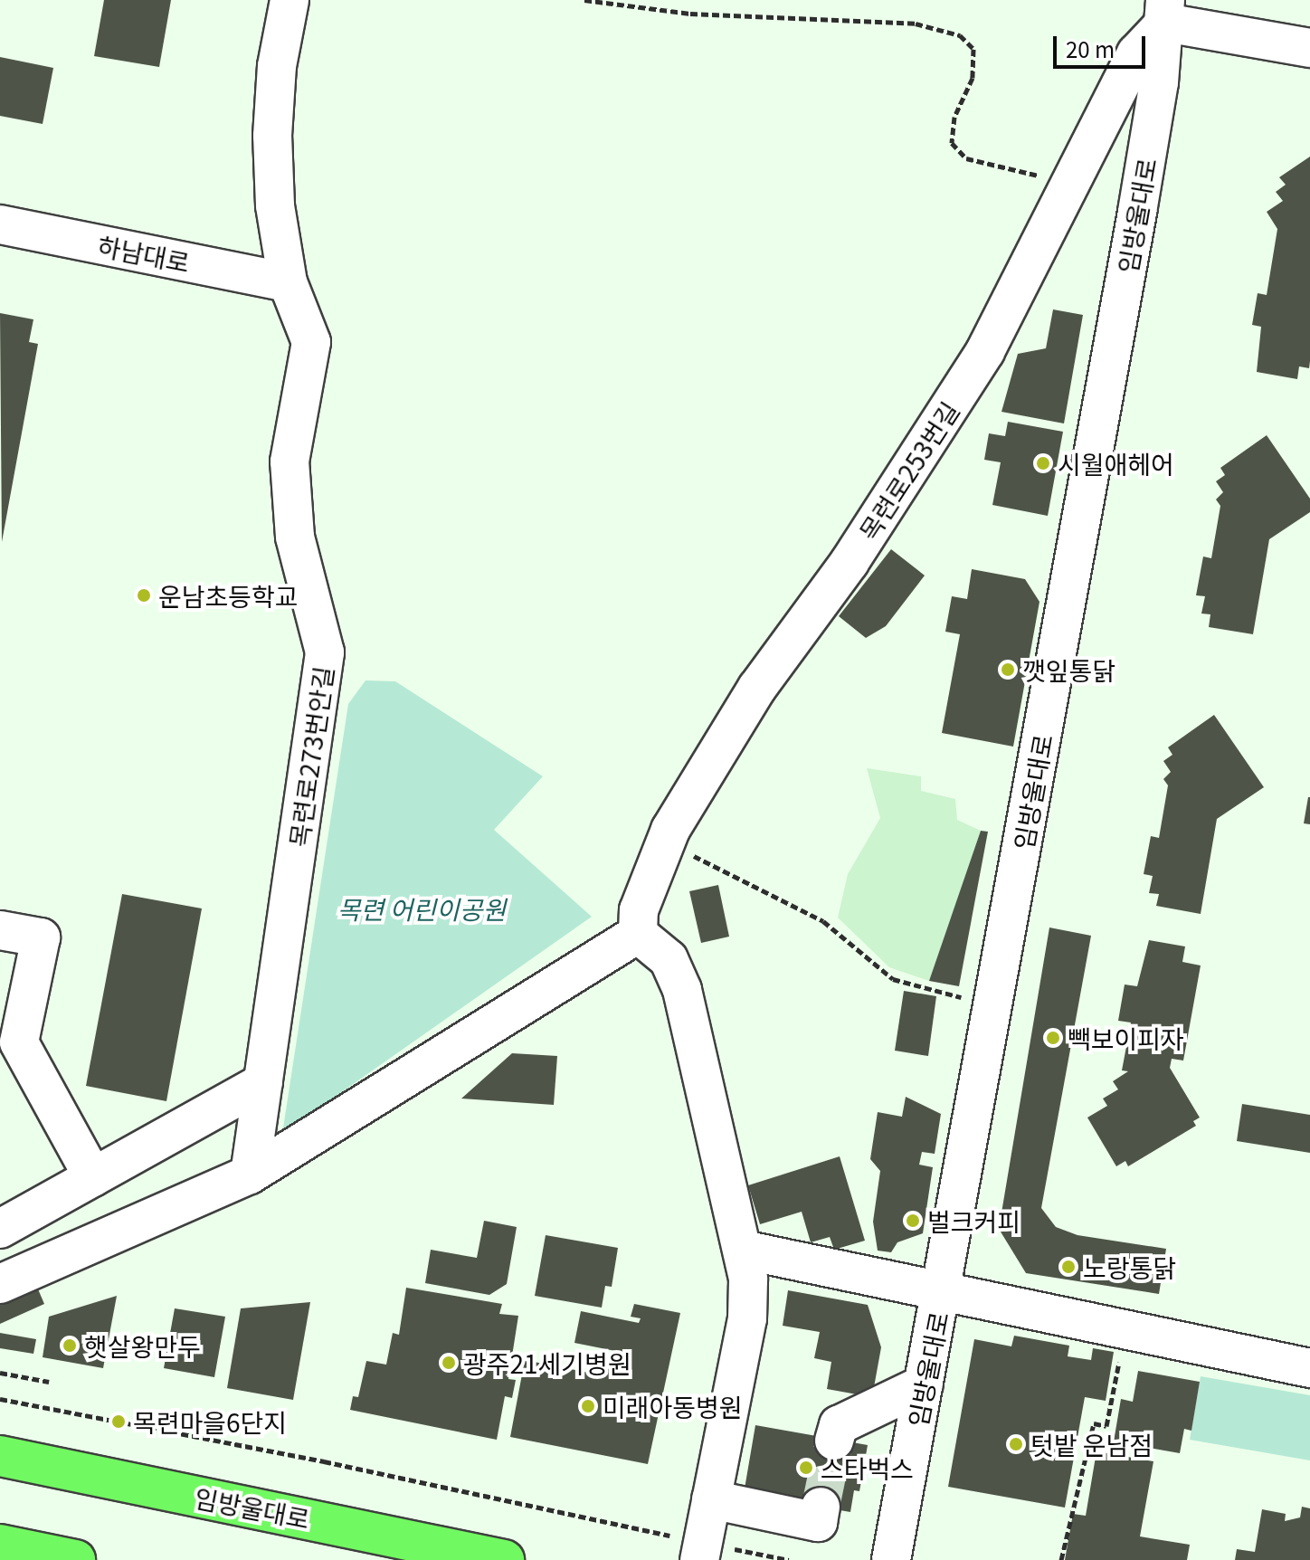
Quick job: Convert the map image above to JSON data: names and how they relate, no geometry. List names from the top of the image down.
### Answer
{
  "streets": {
    "main road": ["임방울대로"],
    "street": ["하남대로", "목련로253번길", "목련로273번안길"]
  },
  "crossings": [
    ["임방울대로", "목련로253번길"],
    ["하남대로", "목련로273번안길"]
  ],
  "parks": ["목련 어린이공원"],
  "places": [
    "시월애헤어",
    "운남초등학교",
    "깻잎통닭",
    "빽보이피자",
    "벌크커피",
    "노랑통닭",
    "햇살왕만두",
    "광주21세기병원",
    "미래아동병원",
    "목련마을6단지",
    "텃밭 운남점",
    "스타벅스"
  ],
  "scale_bar": "20 m"
}
